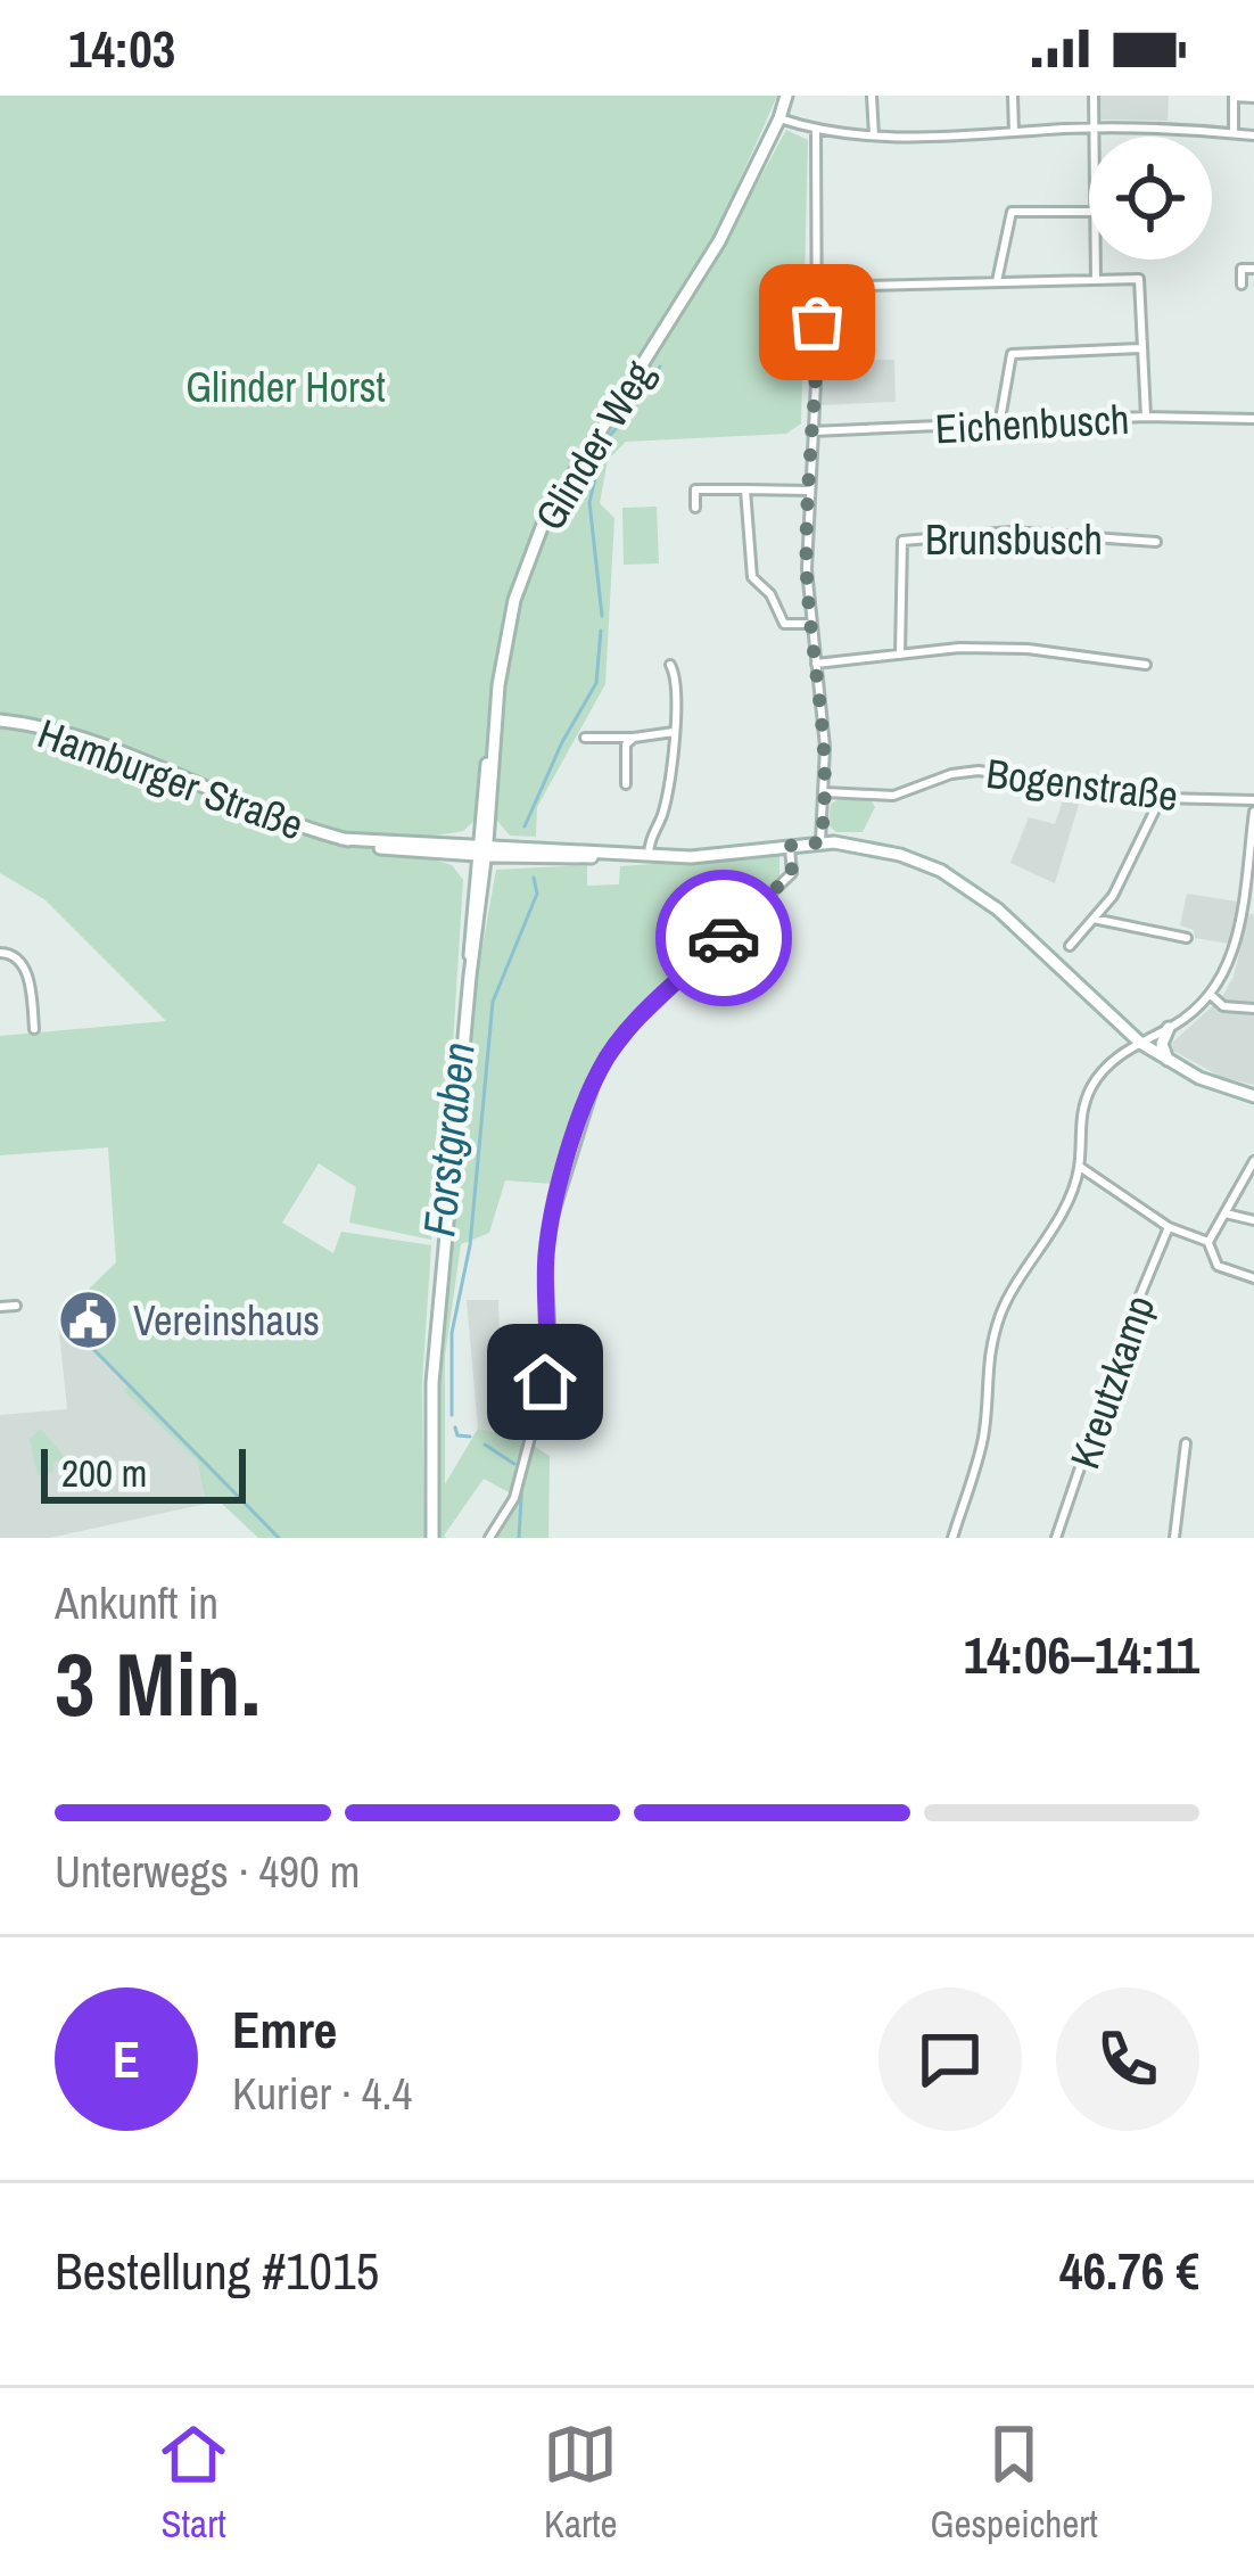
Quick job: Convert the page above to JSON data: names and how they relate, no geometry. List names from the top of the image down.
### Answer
{
  "streets": {
    "main road": ["Glinder Weg", "Hamburger Straße"],
    "street": [
      "Eichenbusch",
      "Brunsbusch",
      "Bogenstraße",
      "Kreutzkamp"
    ]
  },
  "crossings": [
    ["Glinder Weg", "Hamburger Straße"]
  ],
  "water": ["Forstgraben"],
  "parks": ["Glinder Horst"],
  "places": {
    "public building": ["Vereinshaus"]
  },
  "scale_bar": "200 m",
  "page": {
    "status": "14:03",
    "scale": "200 m",
    "heading": ["3 Min.", "Ankunft in", "14:06–14:11"],
    "panel": [
      "Emre",
      "Kurier · 4.4",
      "Bestellung #1015",
      "46.76 €"
    ],
    "bar": "Unterwegs · 490 m",
    "round": "E",
    "tabs": ["Start", "Karte", "Gespeichert"]
  }
}
